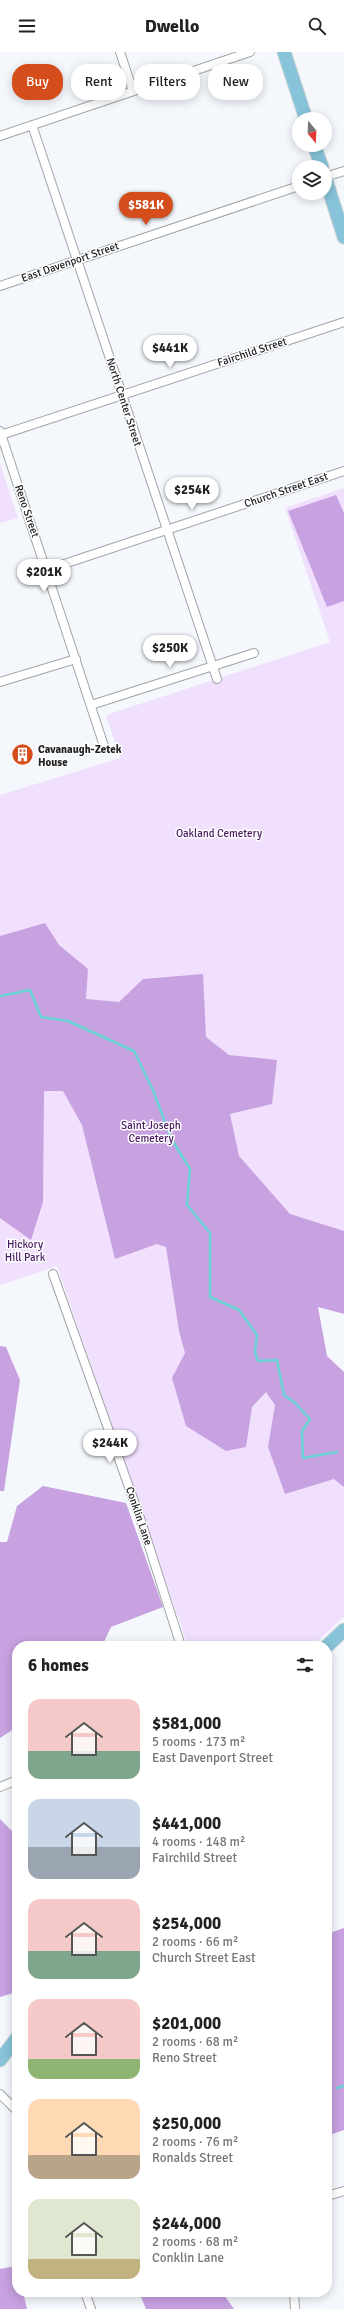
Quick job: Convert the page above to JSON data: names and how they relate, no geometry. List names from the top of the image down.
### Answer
{
  "streets": {
    "street": [
      "East Davenport Street",
      "Fairchild Street",
      "North Center Street",
      "Church Street East",
      "Reno Street",
      "Conklin Lane"
    ]
  },
  "crossings": [
    ["East Davenport Street", "North Center Street"],
    ["Fairchild Street", "North Center Street"],
    ["Fairchild Street", "Reno Street"],
    ["North Center Street", "Church Street East"],
    ["Church Street East", "Reno Street"]
  ],
  "parks": ["Oakland Cemetery", "Saint Joseph Cemetery", "Hickory Hill Park"],
  "places": {
    "building": ["Cavanaugh-Zetek House"]
  },
  "north": "bottom",
  "page": {
    "header": "Dwello",
    "chip": [
      "Buy",
      "Rent",
      "Filters",
      "New"
    ],
    "price": [
      "$581K",
      "$441K",
      "$254K",
      "$201K",
      "$250K",
      "$244K"
    ],
    "heading": "6 homes",
    "list": [
      {
        "name": "$581,000",
        "note": "5 rooms · 173 m² · East Davenport Street"
      },
      {
        "name": "$441,000",
        "note": "4 rooms · 148 m² · Fairchild Street"
      },
      {
        "name": "$254,000",
        "note": "2 rooms · 66 m² · Church Street East"
      },
      {
        "name": "$201,000",
        "note": "2 rooms · 68 m² · Reno Street"
      },
      {
        "name": "$250,000",
        "note": "2 rooms · 76 m² · Ronalds Street"
      },
      {
        "name": "$244,000",
        "note": "2 rooms · 68 m² · Conklin Lane"
      }
    ]
  }
}
